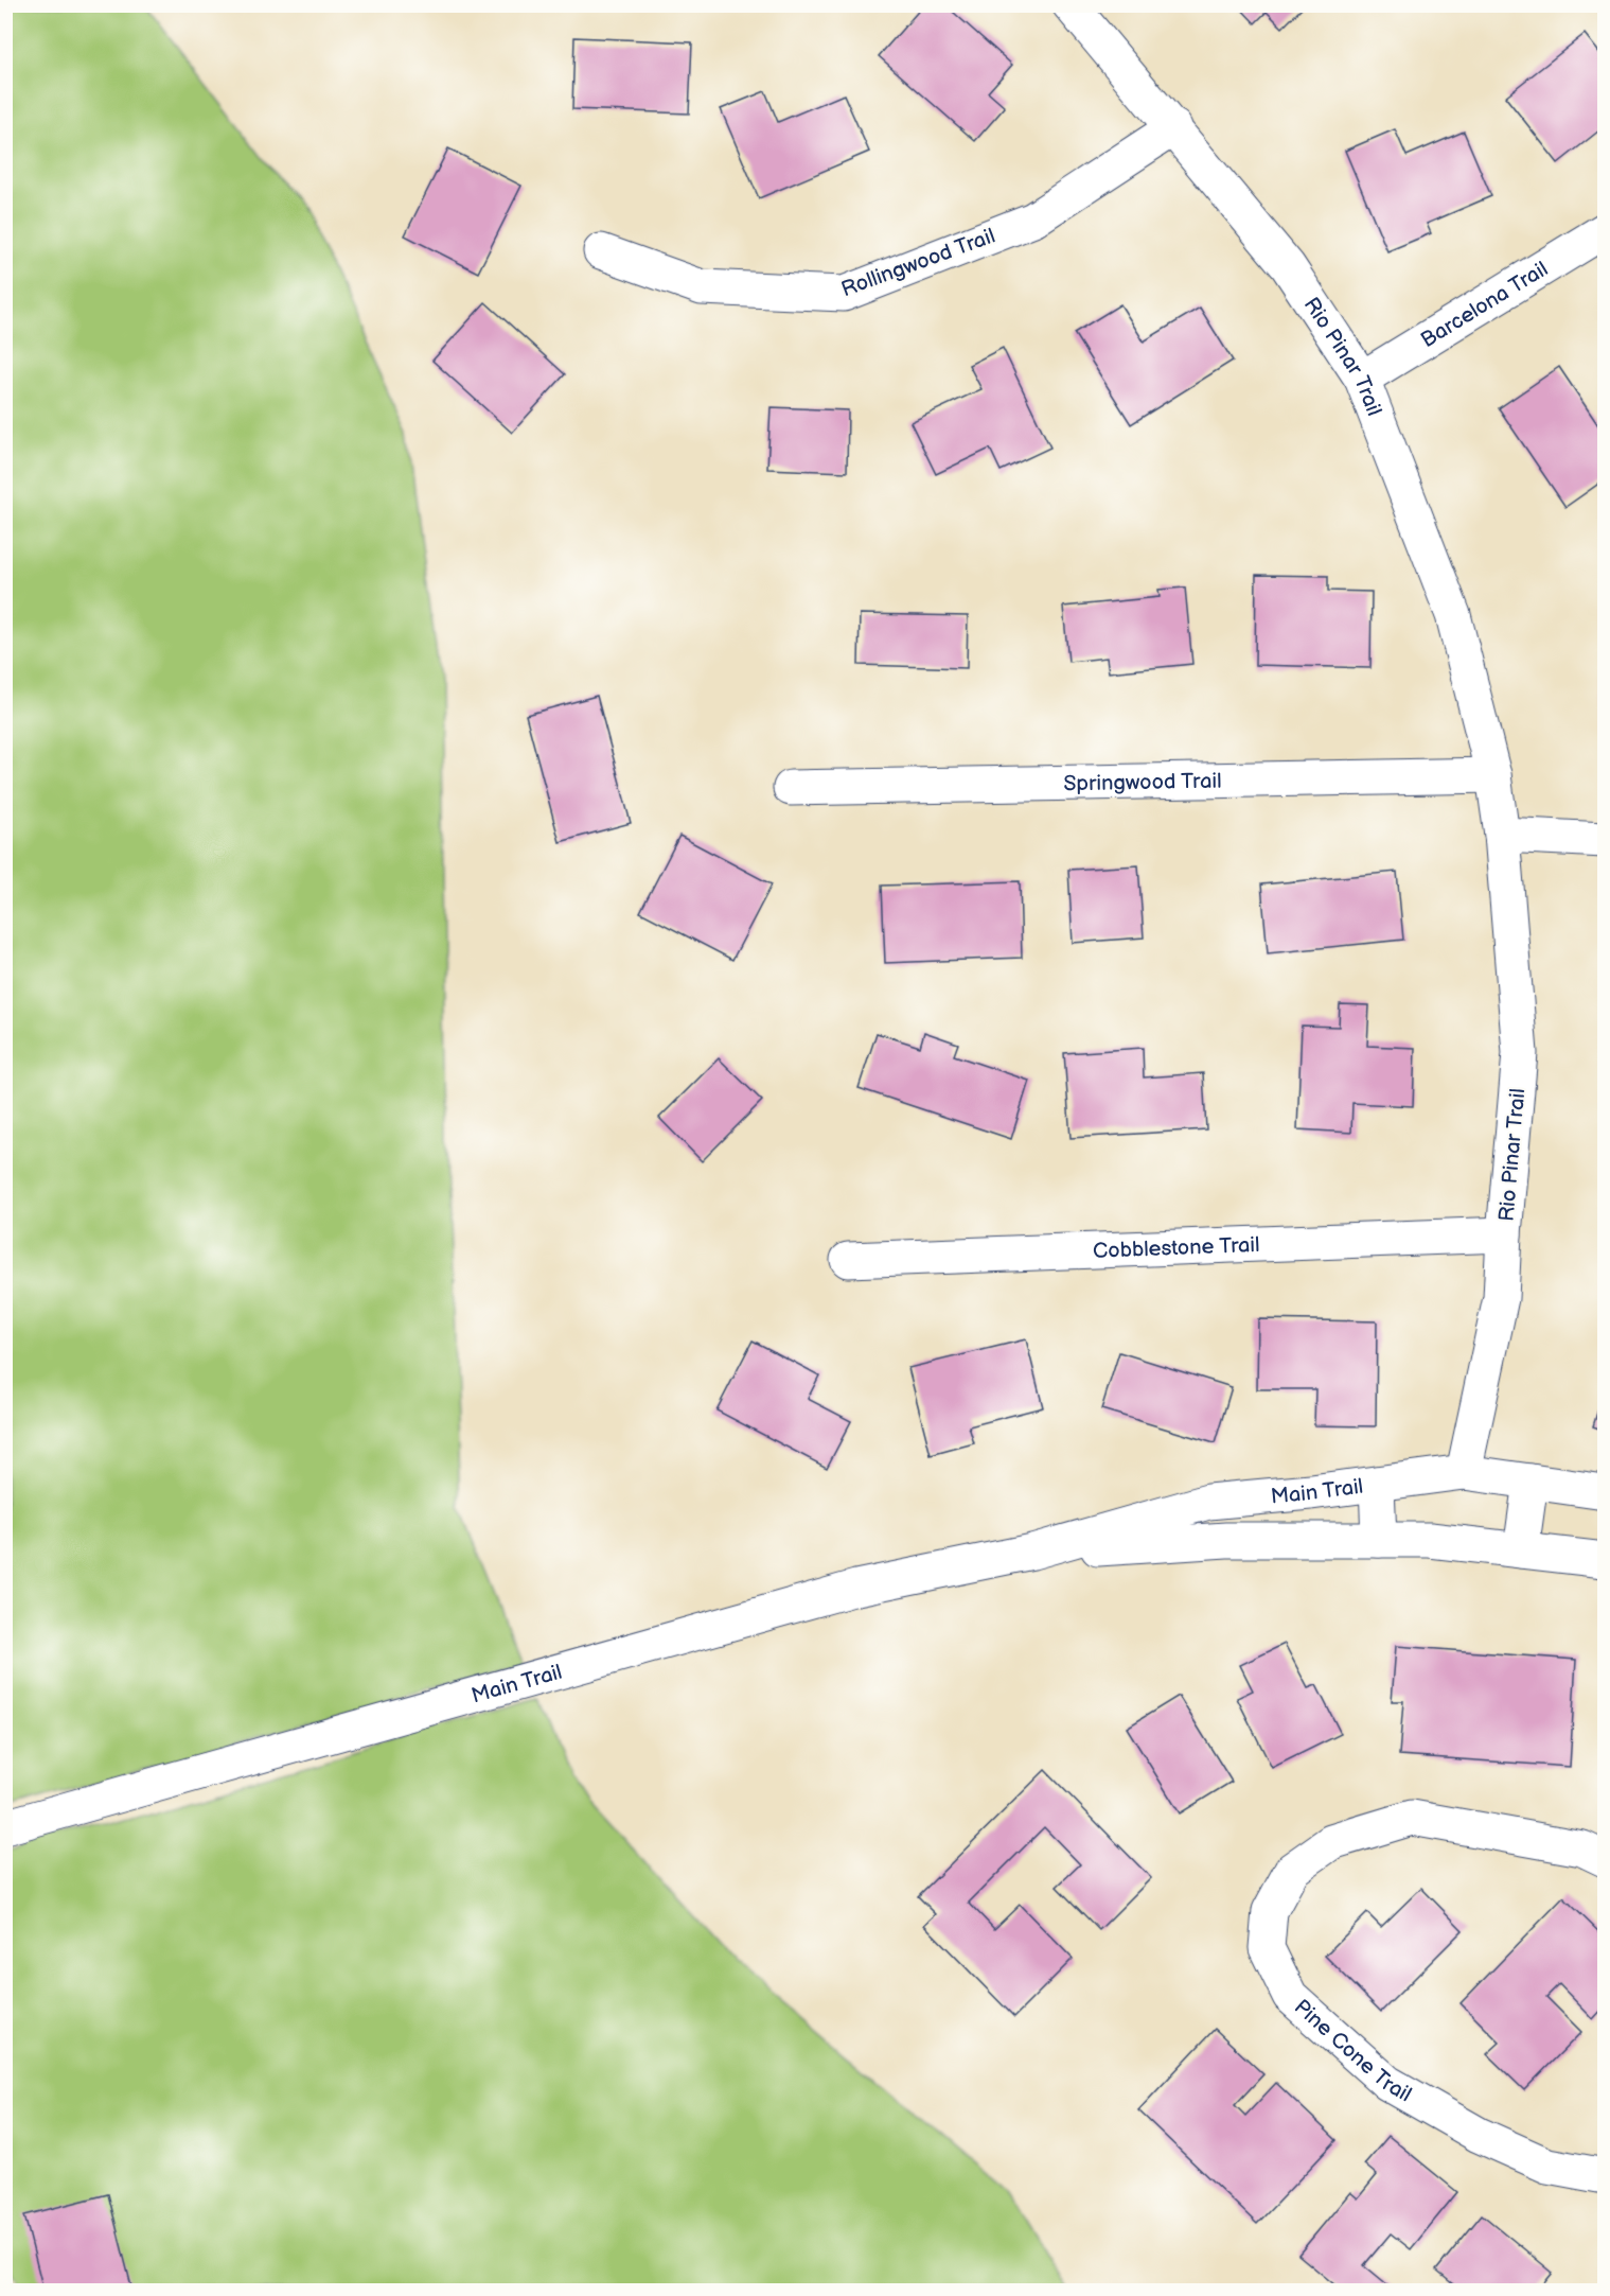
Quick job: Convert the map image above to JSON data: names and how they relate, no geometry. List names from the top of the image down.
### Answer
{
  "streets": {
    "street": [
      "Rollingwood Trail",
      "Barcelona Trail",
      "Rio Pinar Trail",
      "Springwood Trail",
      "Cobblestone Trail",
      "Main Trail",
      "Pine Cone Trail"
    ]
  },
  "crossings": [
    ["Rollingwood Trail", "Rio Pinar Trail"],
    ["Barcelona Trail", "Rio Pinar Trail"],
    ["Rio Pinar Trail", "Springwood Trail"],
    ["Rio Pinar Trail", "Cobblestone Trail"],
    ["Rio Pinar Trail", "Main Trail"]
  ]
}
